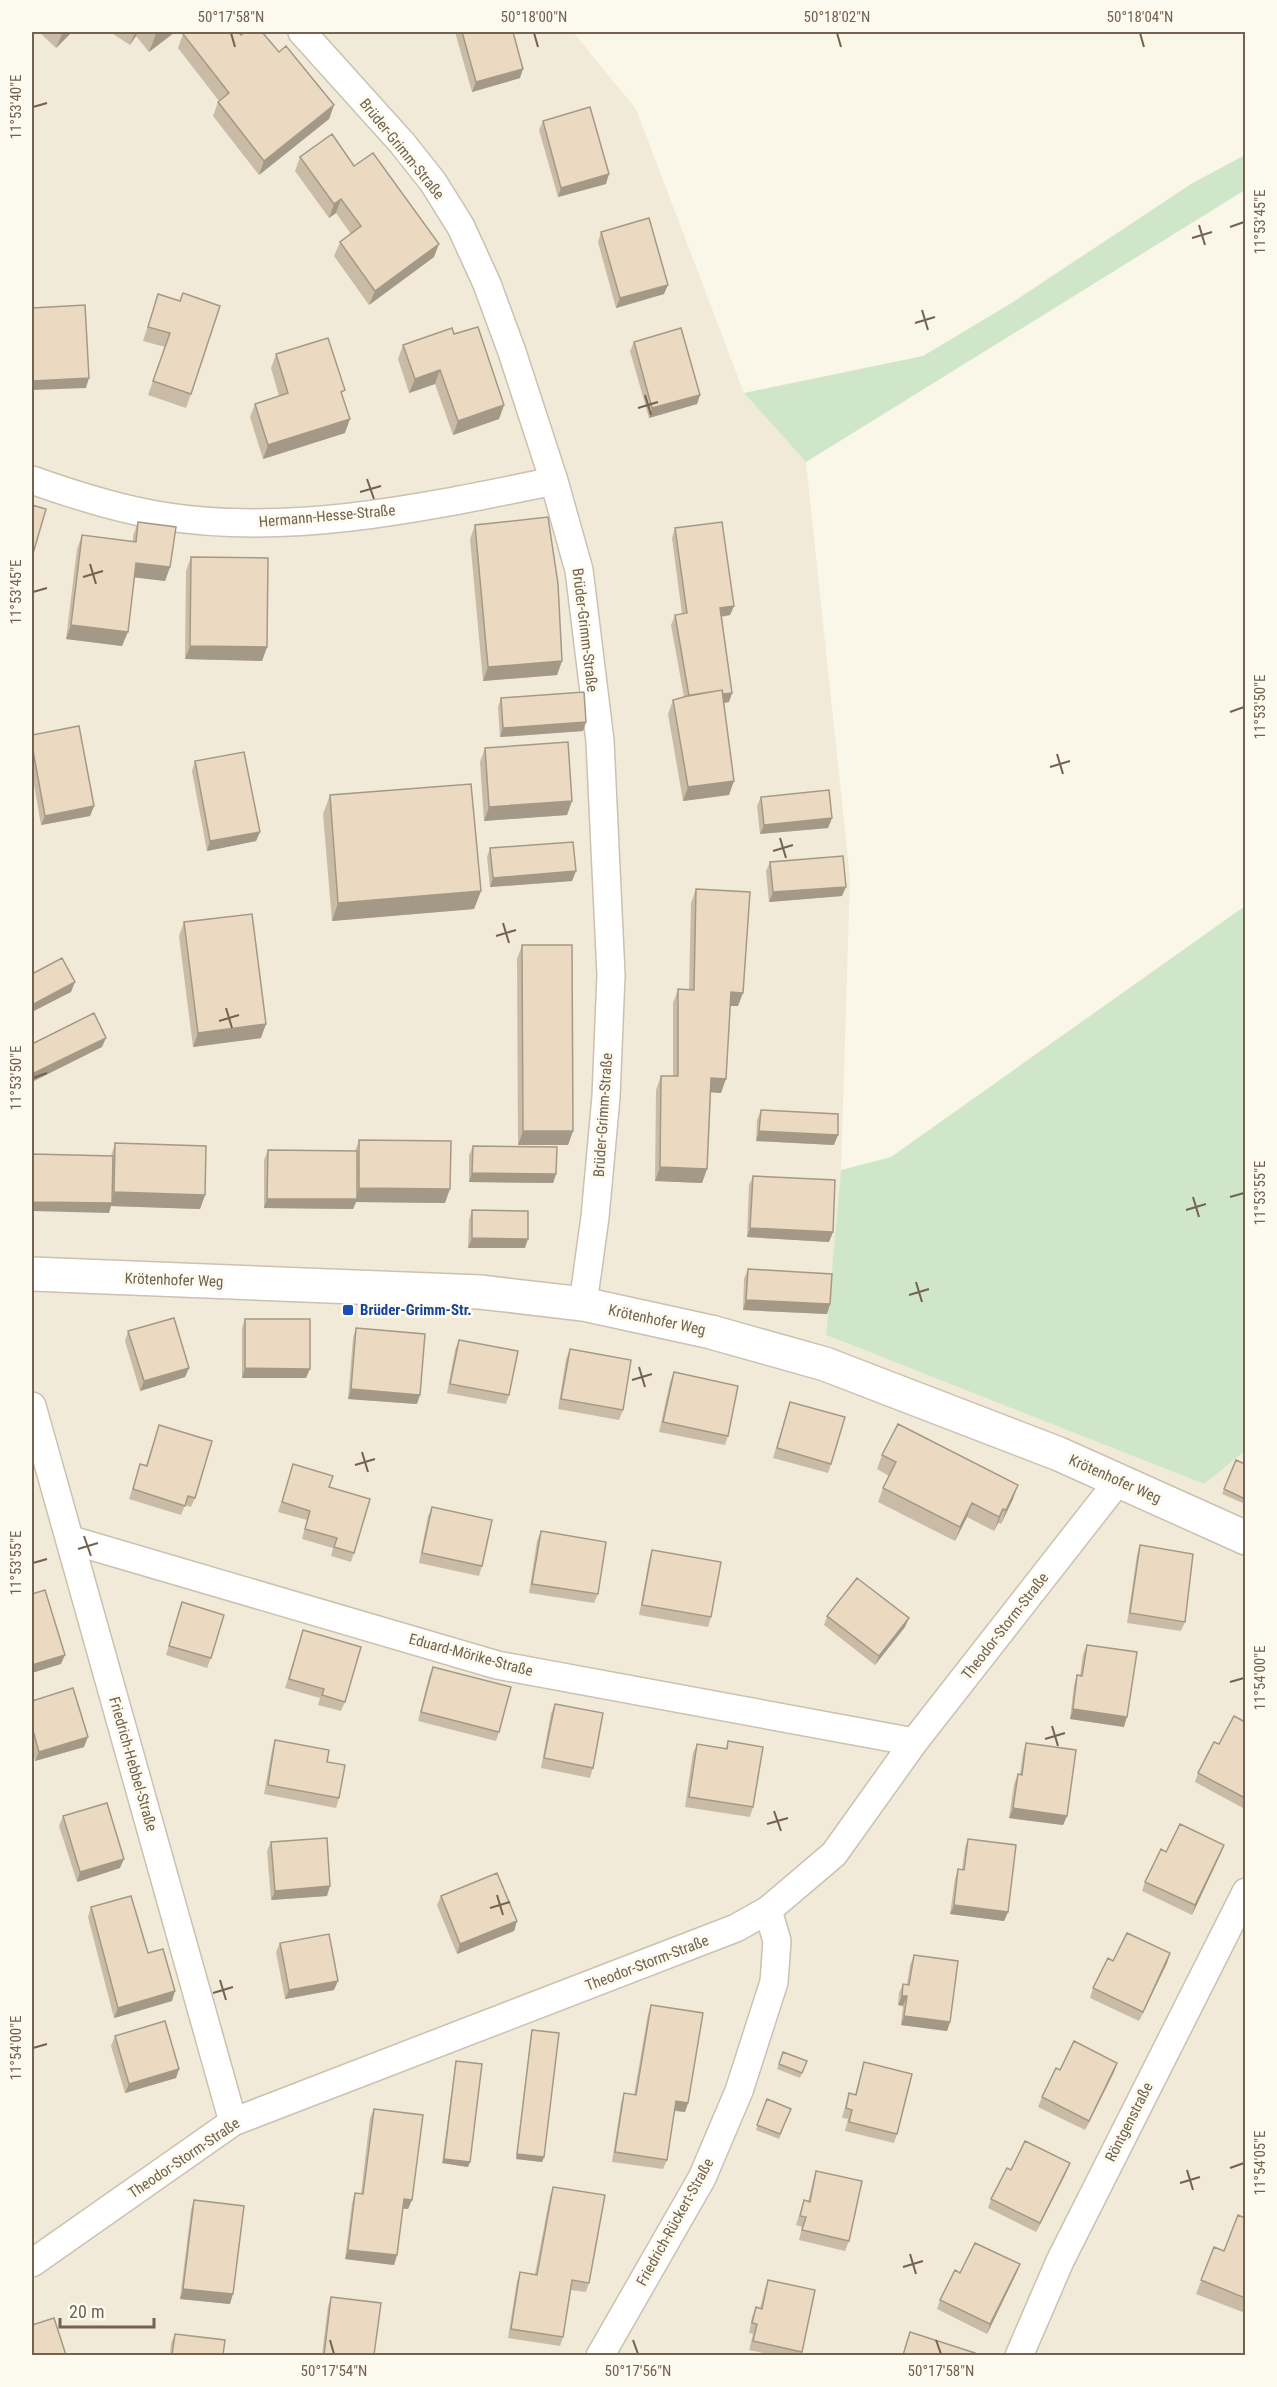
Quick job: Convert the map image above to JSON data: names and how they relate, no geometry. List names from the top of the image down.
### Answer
{
  "streets": {
    "street": [
      "Brüder-Grimm-Straße",
      "Hermann-Hesse-Straße",
      "Krötenhofer Weg",
      "Theodor-Storm-Straße",
      "Eduard-Mörike-Straße",
      "Friedrich-Hebbel-Straße",
      "Röntgenstraße",
      "Friedrich-Rückert-Straße"
    ]
  },
  "crossings": [
    ["Brüder-Grimm-Straße", "Hermann-Hesse-Straße"],
    ["Brüder-Grimm-Straße", "Krötenhofer Weg"],
    ["Krötenhofer Weg", "Theodor-Storm-Straße"],
    ["Theodor-Storm-Straße", "Eduard-Mörike-Straße"],
    ["Theodor-Storm-Straße", "Friedrich-Hebbel-Straße"],
    ["Theodor-Storm-Straße", "Friedrich-Rückert-Straße"],
    ["Eduard-Mörike-Straße", "Friedrich-Hebbel-Straße"]
  ],
  "places": {
    "transit": ["Brüder-Grimm-Str."]
  },
  "scale_bar": "20 m",
  "coordinates": [
    "50°17'58\"N",
    "50°18'00\"N",
    "50°18'02\"N",
    "50°18'04\"N",
    "11°53'40\"E",
    "11°53'45\"E",
    "11°53'50\"E",
    "11°53'55\"E",
    "11°54'00\"E",
    "11°54'05\"E",
    "50°17'54\"N",
    "50°17'56\"N"
  ]
}
